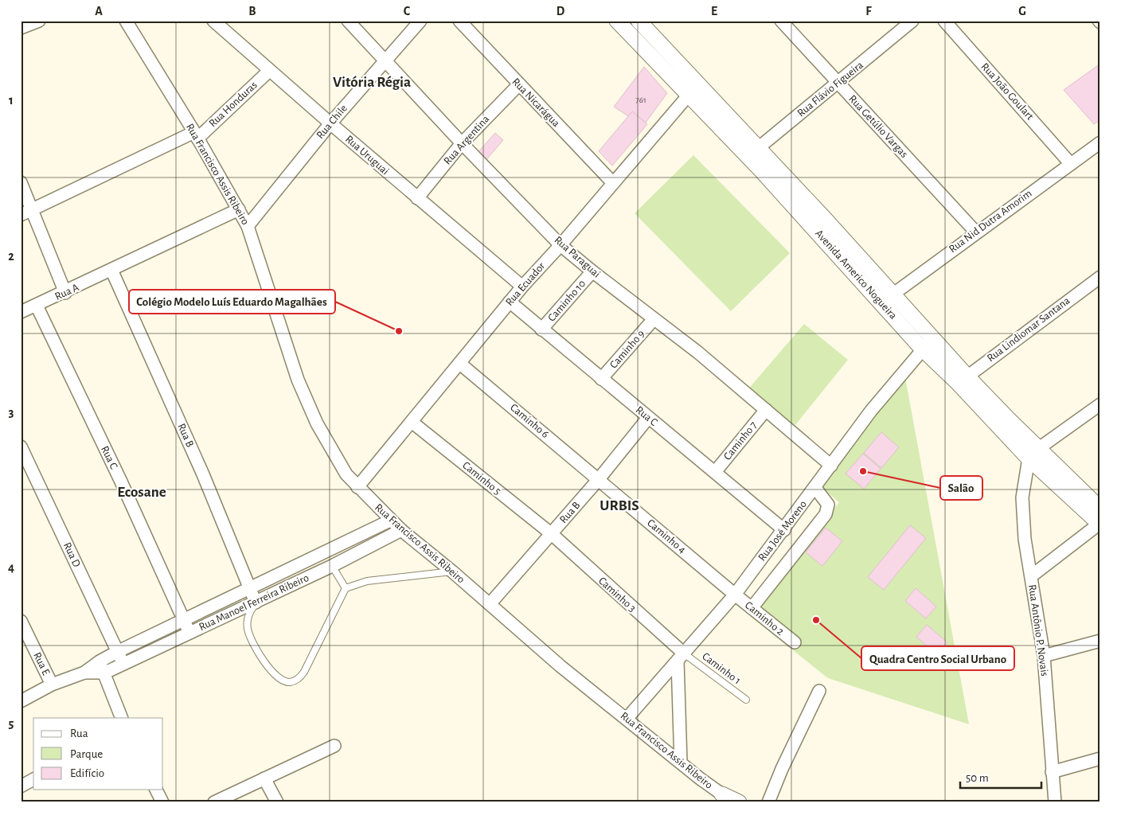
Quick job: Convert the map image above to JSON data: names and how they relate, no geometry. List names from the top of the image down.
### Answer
{
  "streets": {
    "street": [
      "Rua Flávio Figueira",
      "Rua João Goulart",
      "Rua Nicarágua",
      "Rua Honduras",
      "Rua Chile",
      "Rua Getúlio Vargas",
      "Rua Argentina",
      "Rua Uruguai",
      "Rua Francisco Assis Ribeiro",
      "Rua Nid Dutra Amorim",
      "Rua Paraguai",
      "Avenida Americo Nogueira",
      "Rua Ecuador",
      "Rua A",
      "Caminho 10",
      "Rua Lindiomar Santana",
      "Caminho 9",
      "Rua C",
      "Caminho 6",
      "Rua B",
      "Caminho 7",
      "Caminho 5",
      "Rua José Moreno",
      "Caminho 4",
      "Rua D",
      "Caminho 3",
      "Rua Manoel Ferreira Ribeiro",
      "Caminho 2",
      "Rua Antônio P. Novais",
      "Rua E"
    ],
    "lane": ["Caminho 1"]
  },
  "crossings": [
    ["Rua Flávio Figueira", "Rua Getúlio Vargas"],
    ["Rua Flávio Figueira", "Avenida Americo Nogueira"],
    ["Rua João Goulart", "Rua Nid Dutra Amorim"],
    ["Rua Nicarágua", "Rua Argentina"],
    ["Rua Nicarágua", "Rua Ecuador"],
    ["Rua Honduras", "Rua Uruguai"],
    ["Rua Honduras", "Rua Francisco Assis Ribeiro"],
    ["Rua Chile", "Rua Uruguai"],
    ["Rua Chile", "Rua Francisco Assis Ribeiro"],
    ["Rua Chile", "Rua Paraguai"],
    ["Rua Getúlio Vargas", "Rua Nid Dutra Amorim"],
    ["Rua Argentina", "Rua Uruguai"],
    ["Rua Argentina", "Rua Paraguai"],
    ["Rua Uruguai", "Rua Ecuador"],
    ["Rua Francisco Assis Ribeiro", "Rua Ecuador"],
    ["Rua Francisco Assis Ribeiro", "Rua B"],
    ["Rua Francisco Assis Ribeiro", "Rua José Moreno"],
    ["Rua Francisco Assis Ribeiro", "Rua Manoel Ferreira Ribeiro"],
    ["Rua Nid Dutra Amorim", "Avenida Americo Nogueira"],
    ["Rua Paraguai", "Rua Ecuador"],
    ["Rua Paraguai", "Caminho 10"],
    ["Rua Paraguai", "Caminho 9"],
    ["Rua Paraguai", "Caminho 7"],
    ["Rua Paraguai", "Rua José Moreno"],
    ["Avenida Americo Nogueira", "Rua Ecuador"],
    ["Avenida Americo Nogueira", "Rua Lindiomar Santana"],
    ["Avenida Americo Nogueira", "Rua José Moreno"],
    ["Avenida Americo Nogueira", "Rua Antônio P. Novais"],
    ["Rua Ecuador", "Rua C"],
    ["Rua Ecuador", "Caminho 6"],
    ["Rua Ecuador", "Caminho 5"],
    ["Rua A", "Rua C"],
    ["Rua A", "Rua B"],
    ["Caminho 10", "Rua C"],
    ["Caminho 9", "Rua C"],
    ["Rua C", "Rua B"],
    ["Rua C", "Caminho 7"],
    ["Rua C", "Rua José Moreno"],
    ["Rua C", "Rua Manoel Ferreira Ribeiro"],
    ["Caminho 6", "Rua B"],
    ["Caminho 6", "Caminho 4"],
    ["Rua B", "Caminho 5"],
    ["Rua B", "Caminho 4"],
    ["Rua B", "Caminho 3"],
    ["Rua B", "Rua Manoel Ferreira Ribeiro"],
    ["Caminho 5", "Caminho 3"],
    ["Rua José Moreno", "Caminho 4"],
    ["Rua José Moreno", "Caminho 3"],
    ["Rua José Moreno", "Caminho 2"],
    ["Rua José Moreno", "Caminho 1"],
    ["Caminho 4", "Caminho 2"],
    ["Rua D", "Rua Manoel Ferreira Ribeiro"],
    ["Caminho 3", "Caminho 1"],
    ["Rua Manoel Ferreira Ribeiro", "Rua E"]
  ],
  "districts": ["Vitória Régia", "Ecosane", "URBIS"],
  "places": ["Colégio Modelo Luís Eduardo Magalhães", "Salão", "Quadra Centro Social Urbano"],
  "house_numbers": ["761"],
  "legend": ["Rua", "Parque", "Edifício"],
  "scale_bar": "50 m",
  "grid": {
    "columns": [
      "A",
      "B",
      "C",
      "D",
      "E",
      "F",
      "G"
    ],
    "rows": [
      "1",
      "2",
      "3",
      "4",
      "5"
    ]
  }
}
